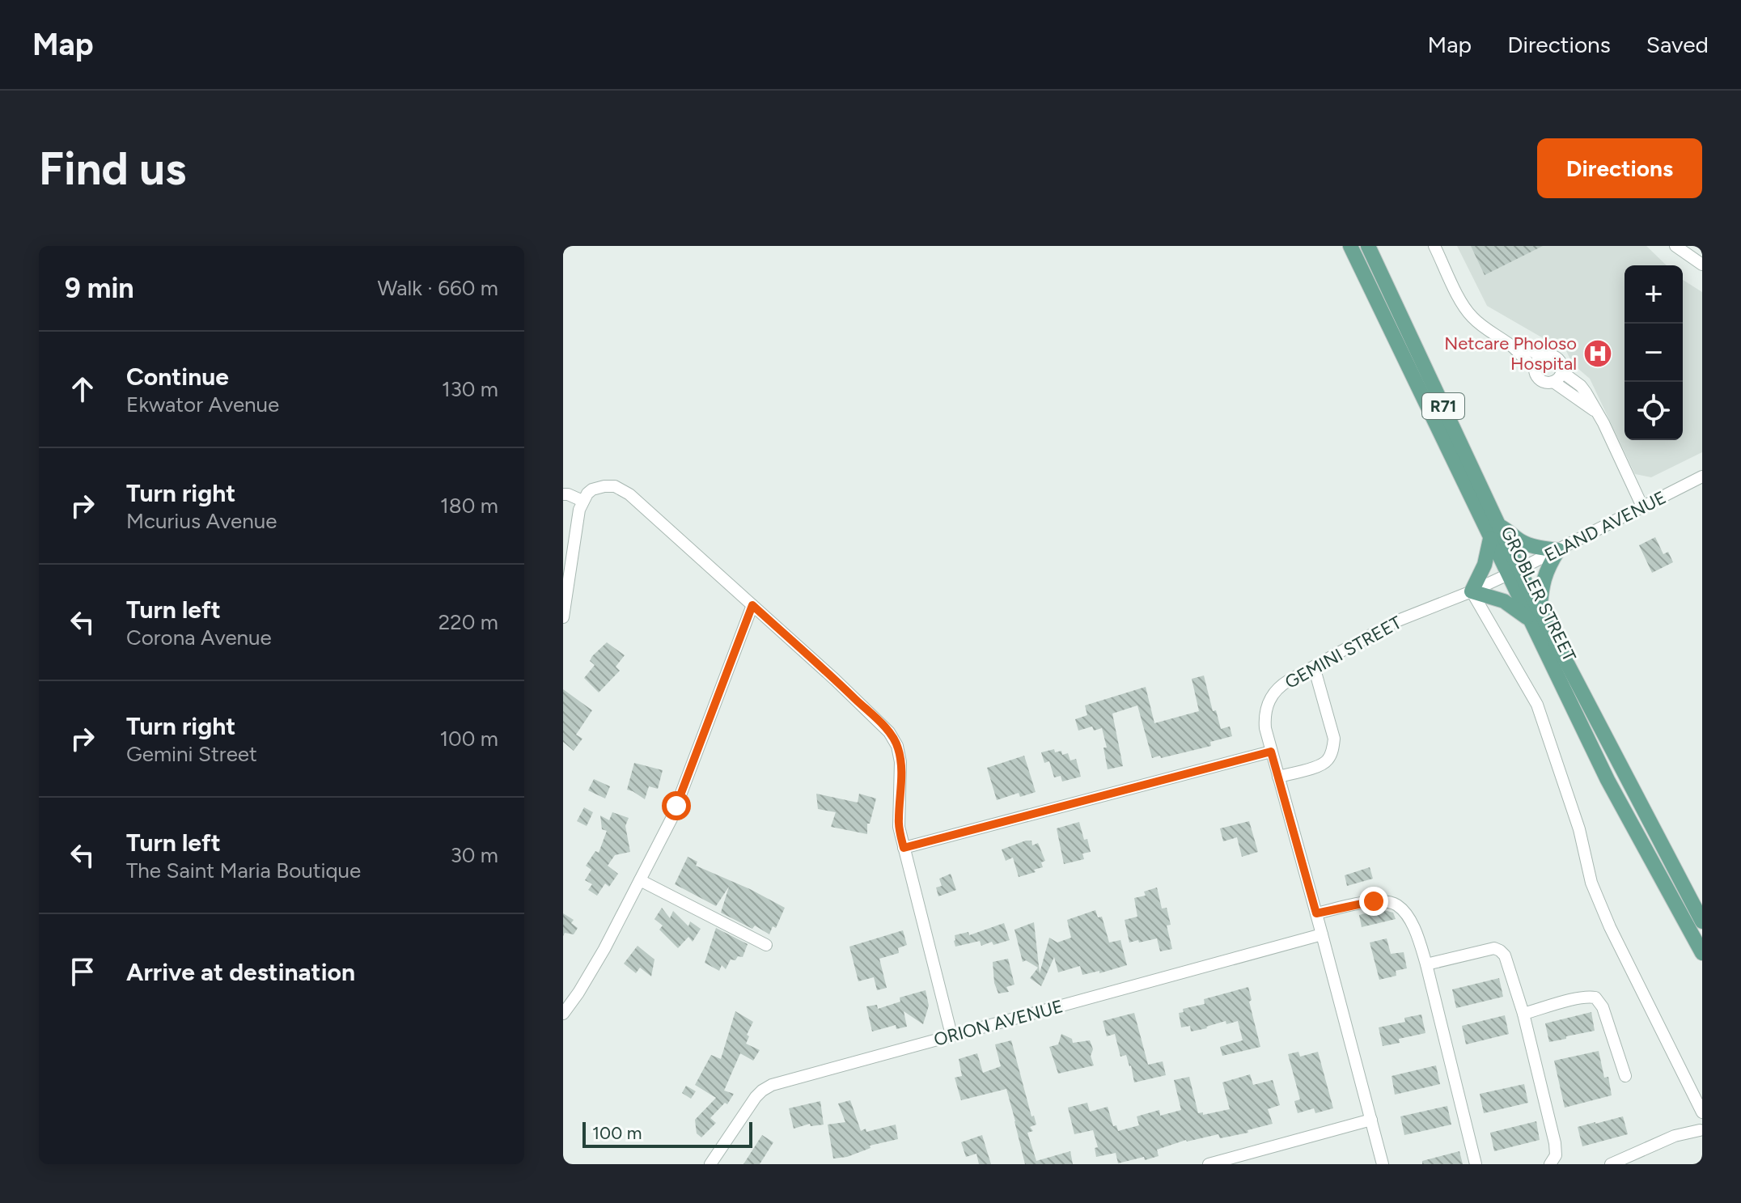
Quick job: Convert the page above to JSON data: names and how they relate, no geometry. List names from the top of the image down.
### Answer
{
  "streets": {
    "main road": ["R71", "GROBLER STREET"],
    "street": ["ELAND AVENUE", "GEMINI STREET", "ORION AVENUE"]
  },
  "crossings": [
    ["ELAND AVENUE", "GROBLER STREET"],
    ["ELAND AVENUE", "GEMINI STREET"],
    ["GROBLER STREET", "GEMINI STREET"],
    ["GEMINI STREET", "ORION AVENUE"]
  ],
  "places": {
    "hospital": ["Netcare Pholoso Hospital"]
  },
  "scale_bar": "100 m",
  "page": {
    "header": "Map",
    "nav": ["Map", "Directions", "Saved"],
    "buttons": "Directions",
    "title": "Find us",
    "heading": ["9 min", "Walk · 660 m"],
    "map_buttons": ["+", "−"],
    "list": [
      ["Continue", "Ekwator Avenue", "130 m"],
      ["Turn right", "Mcurius Avenue", "180 m"],
      ["Turn left", "Corona Avenue", "220 m"],
      ["Turn right", "Gemini Street", "100 m"],
      ["Turn left", "The Saint Maria Boutique", "30 m"],
      "Arrive at destination"
    ],
    "scale": "100 m"
  }
}
